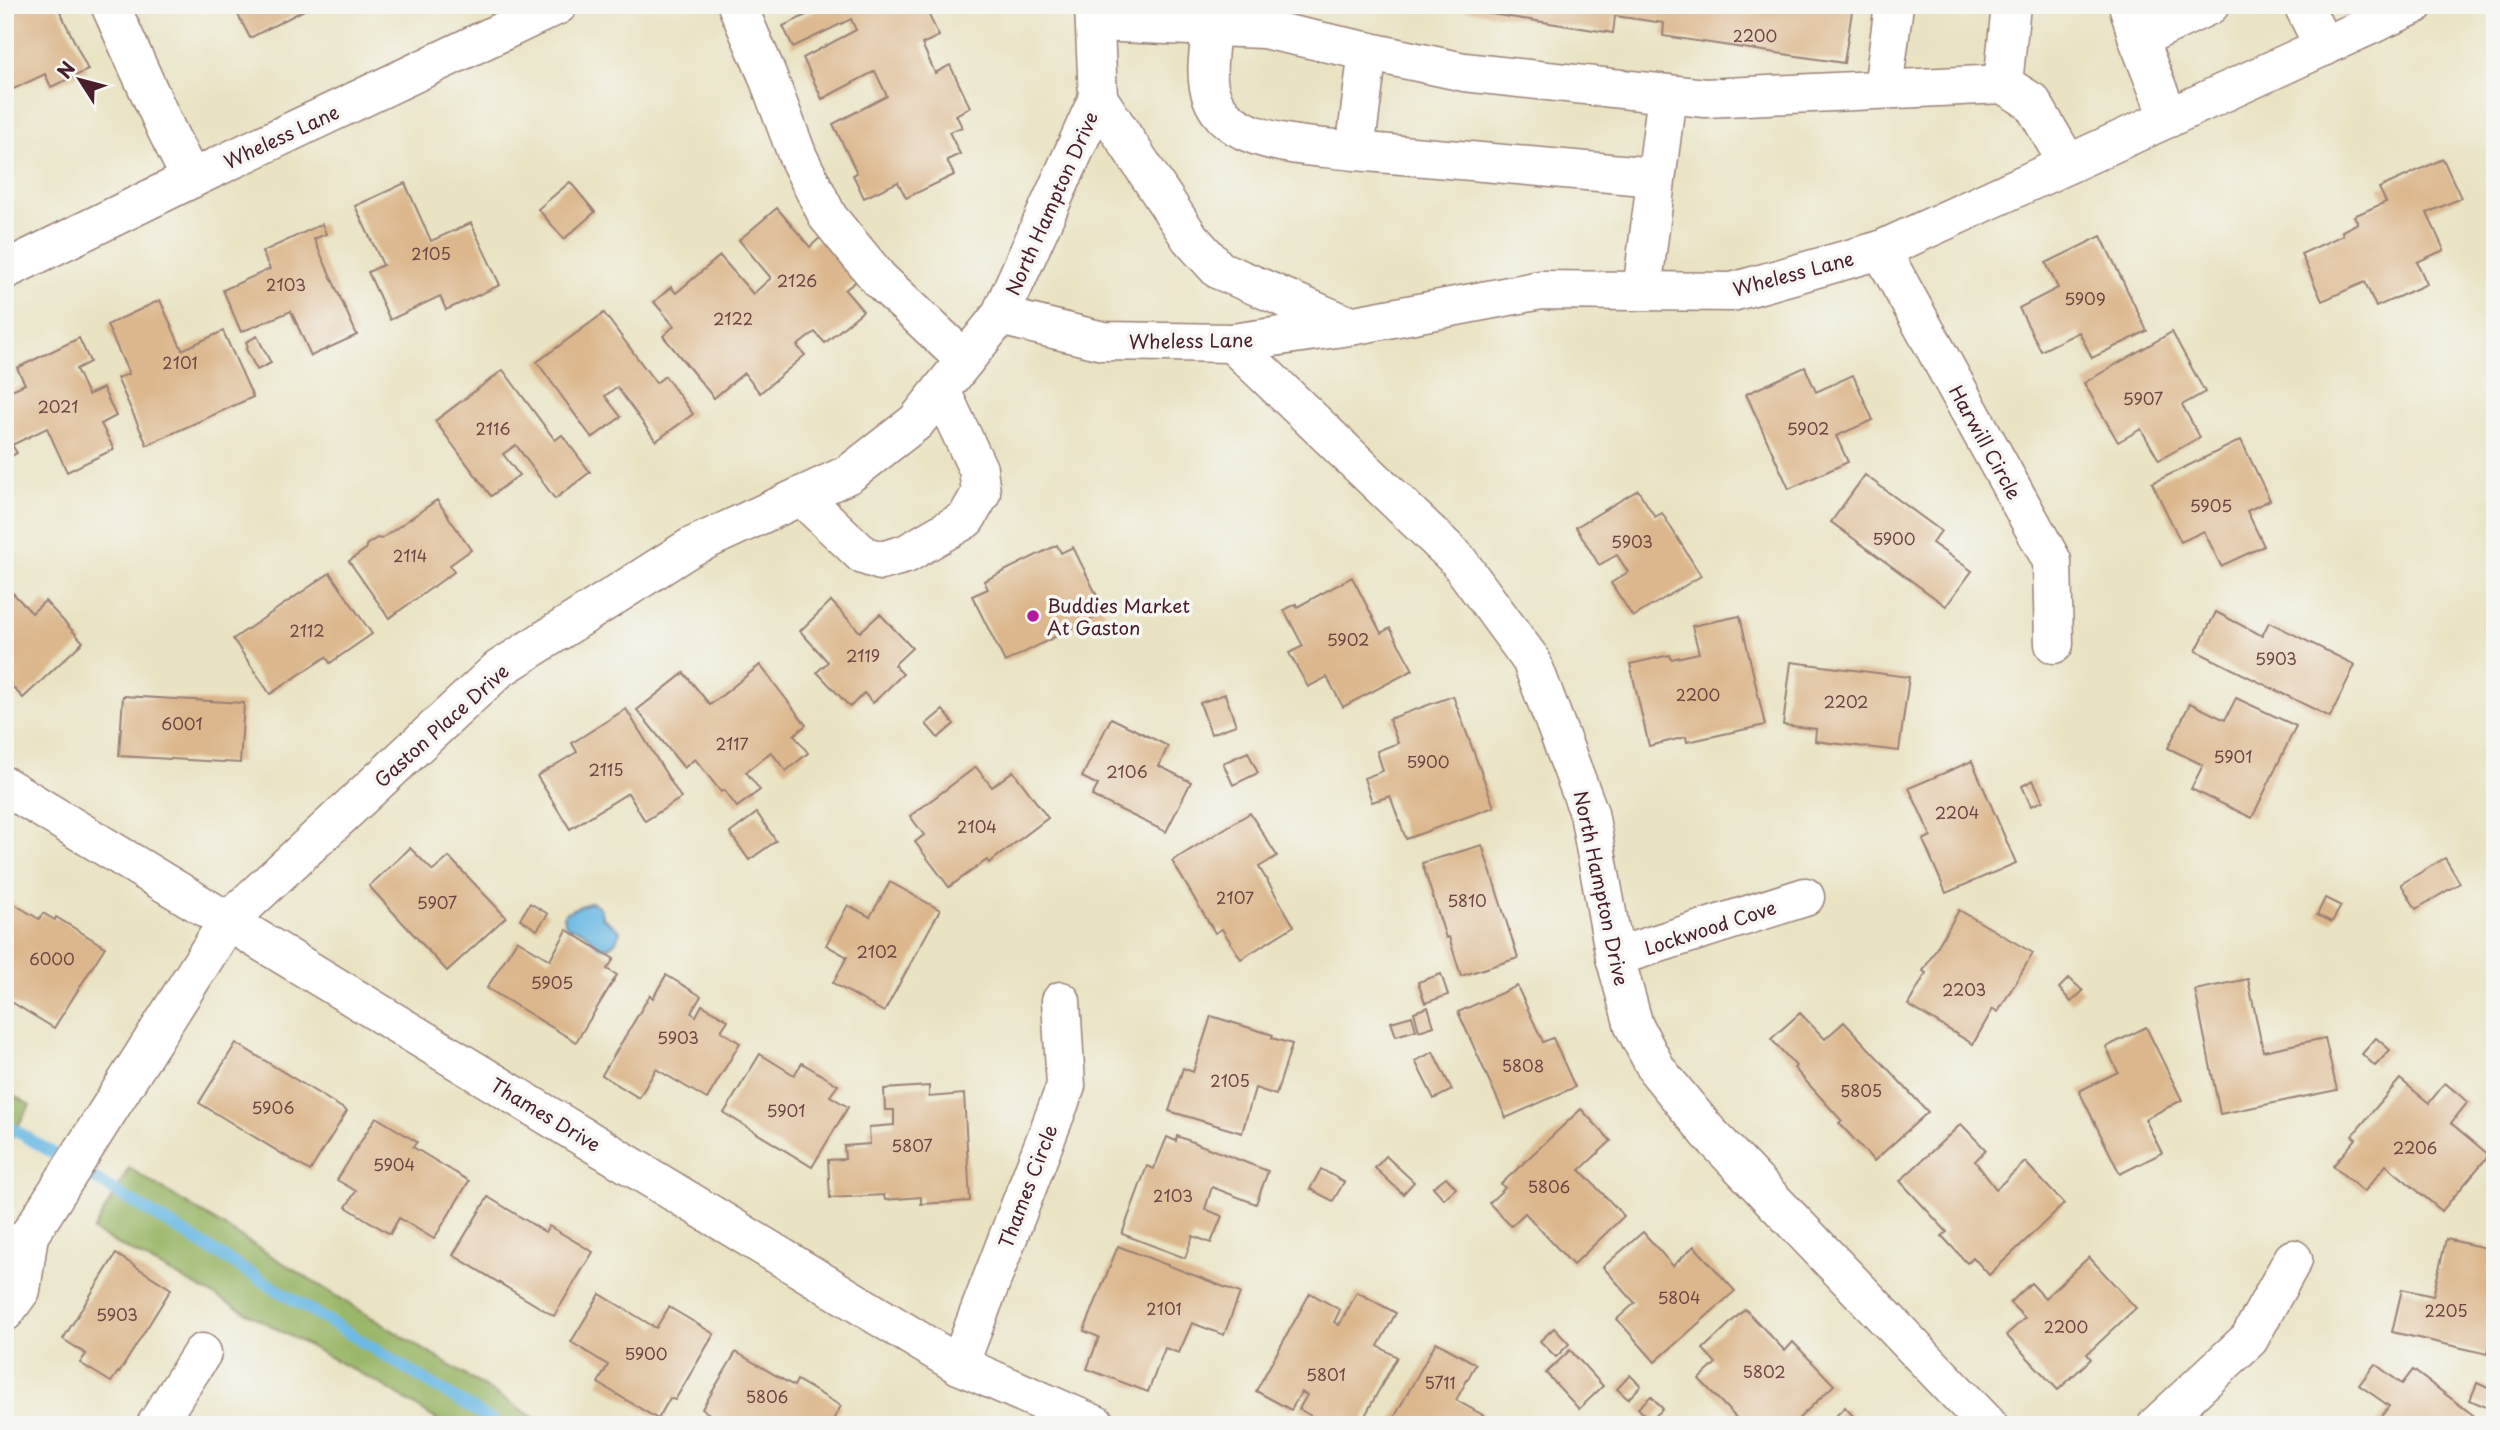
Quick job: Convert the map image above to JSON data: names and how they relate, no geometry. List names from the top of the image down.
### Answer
{
  "streets": {
    "street": [
      "Wheless Lane",
      "North Hampton Drive",
      "Harwill Circle",
      "Gaston Place Drive",
      "Lockwood Cove",
      "Thames Drive",
      "Thames Circle"
    ]
  },
  "crossings": [
    ["Wheless Lane", "North Hampton Drive"],
    ["Wheless Lane", "Harwill Circle"],
    ["Wheless Lane", "Gaston Place Drive"],
    ["North Hampton Drive", "Gaston Place Drive"],
    ["North Hampton Drive", "Lockwood Cove"],
    ["Gaston Place Drive", "Thames Drive"],
    ["Thames Drive", "Thames Circle"]
  ],
  "places": ["Buddies Market At Gaston"],
  "house_numbers": [
    "2200",
    "2105",
    "2126",
    "2103",
    "5909",
    "2122",
    "2101",
    "5907",
    "2021",
    "2116",
    "5902",
    "5905",
    "5900",
    "5903",
    "2114",
    "2112",
    "5902",
    "2119",
    "5903",
    "2200",
    "2202",
    "6001",
    "2117",
    "5901",
    "5900",
    "2115",
    "2106",
    "2204",
    "2104",
    "2107",
    "5810",
    "5907",
    "2102",
    "6000",
    "5905",
    "2203",
    "5903",
    "5808",
    "2105",
    "5805",
    "5906",
    "5901",
    "5807",
    "2206",
    "5904",
    "5806",
    "2103",
    "5804",
    "2101",
    "2205",
    "5903",
    "2200",
    "5900",
    "5802",
    "5801",
    "5711",
    "5806"
  ],
  "north": "top left"
}
